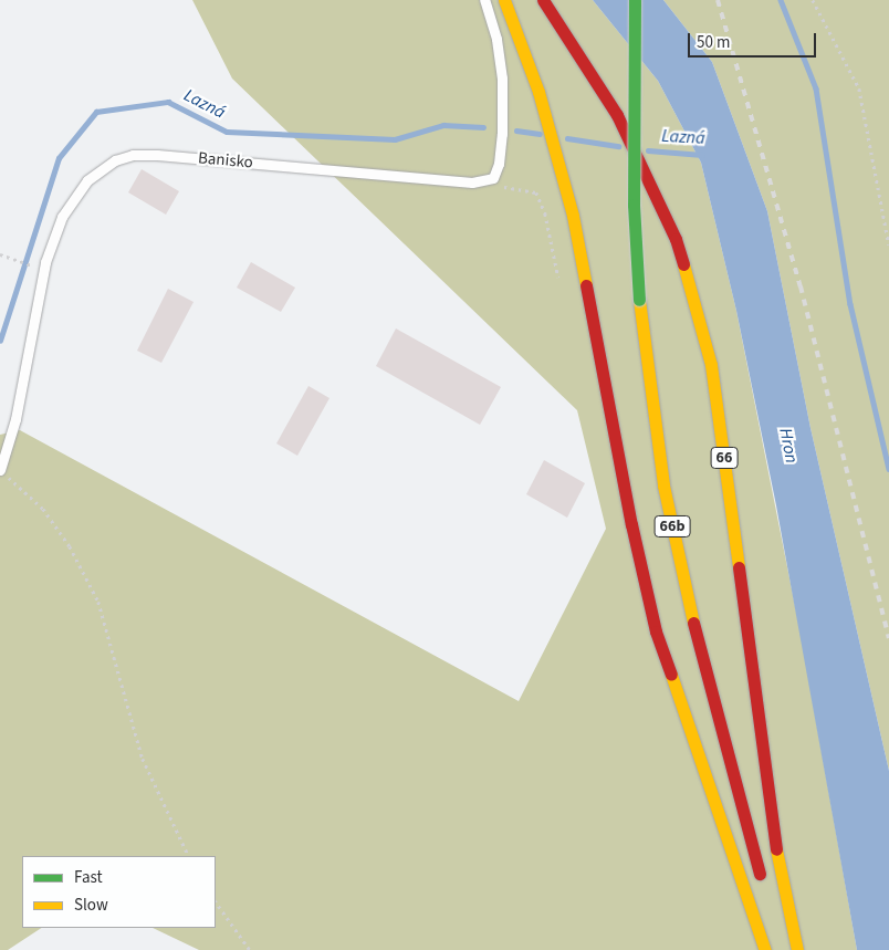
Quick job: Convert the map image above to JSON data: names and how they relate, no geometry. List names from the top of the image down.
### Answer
{
  "streets": {
    "main road": ["66", "66b"],
    "lane": ["Banisko"]
  },
  "water": ["Lazná", "Hron"],
  "legend": ["Fast", "Slow"],
  "scale_bar": "50 m"
}
